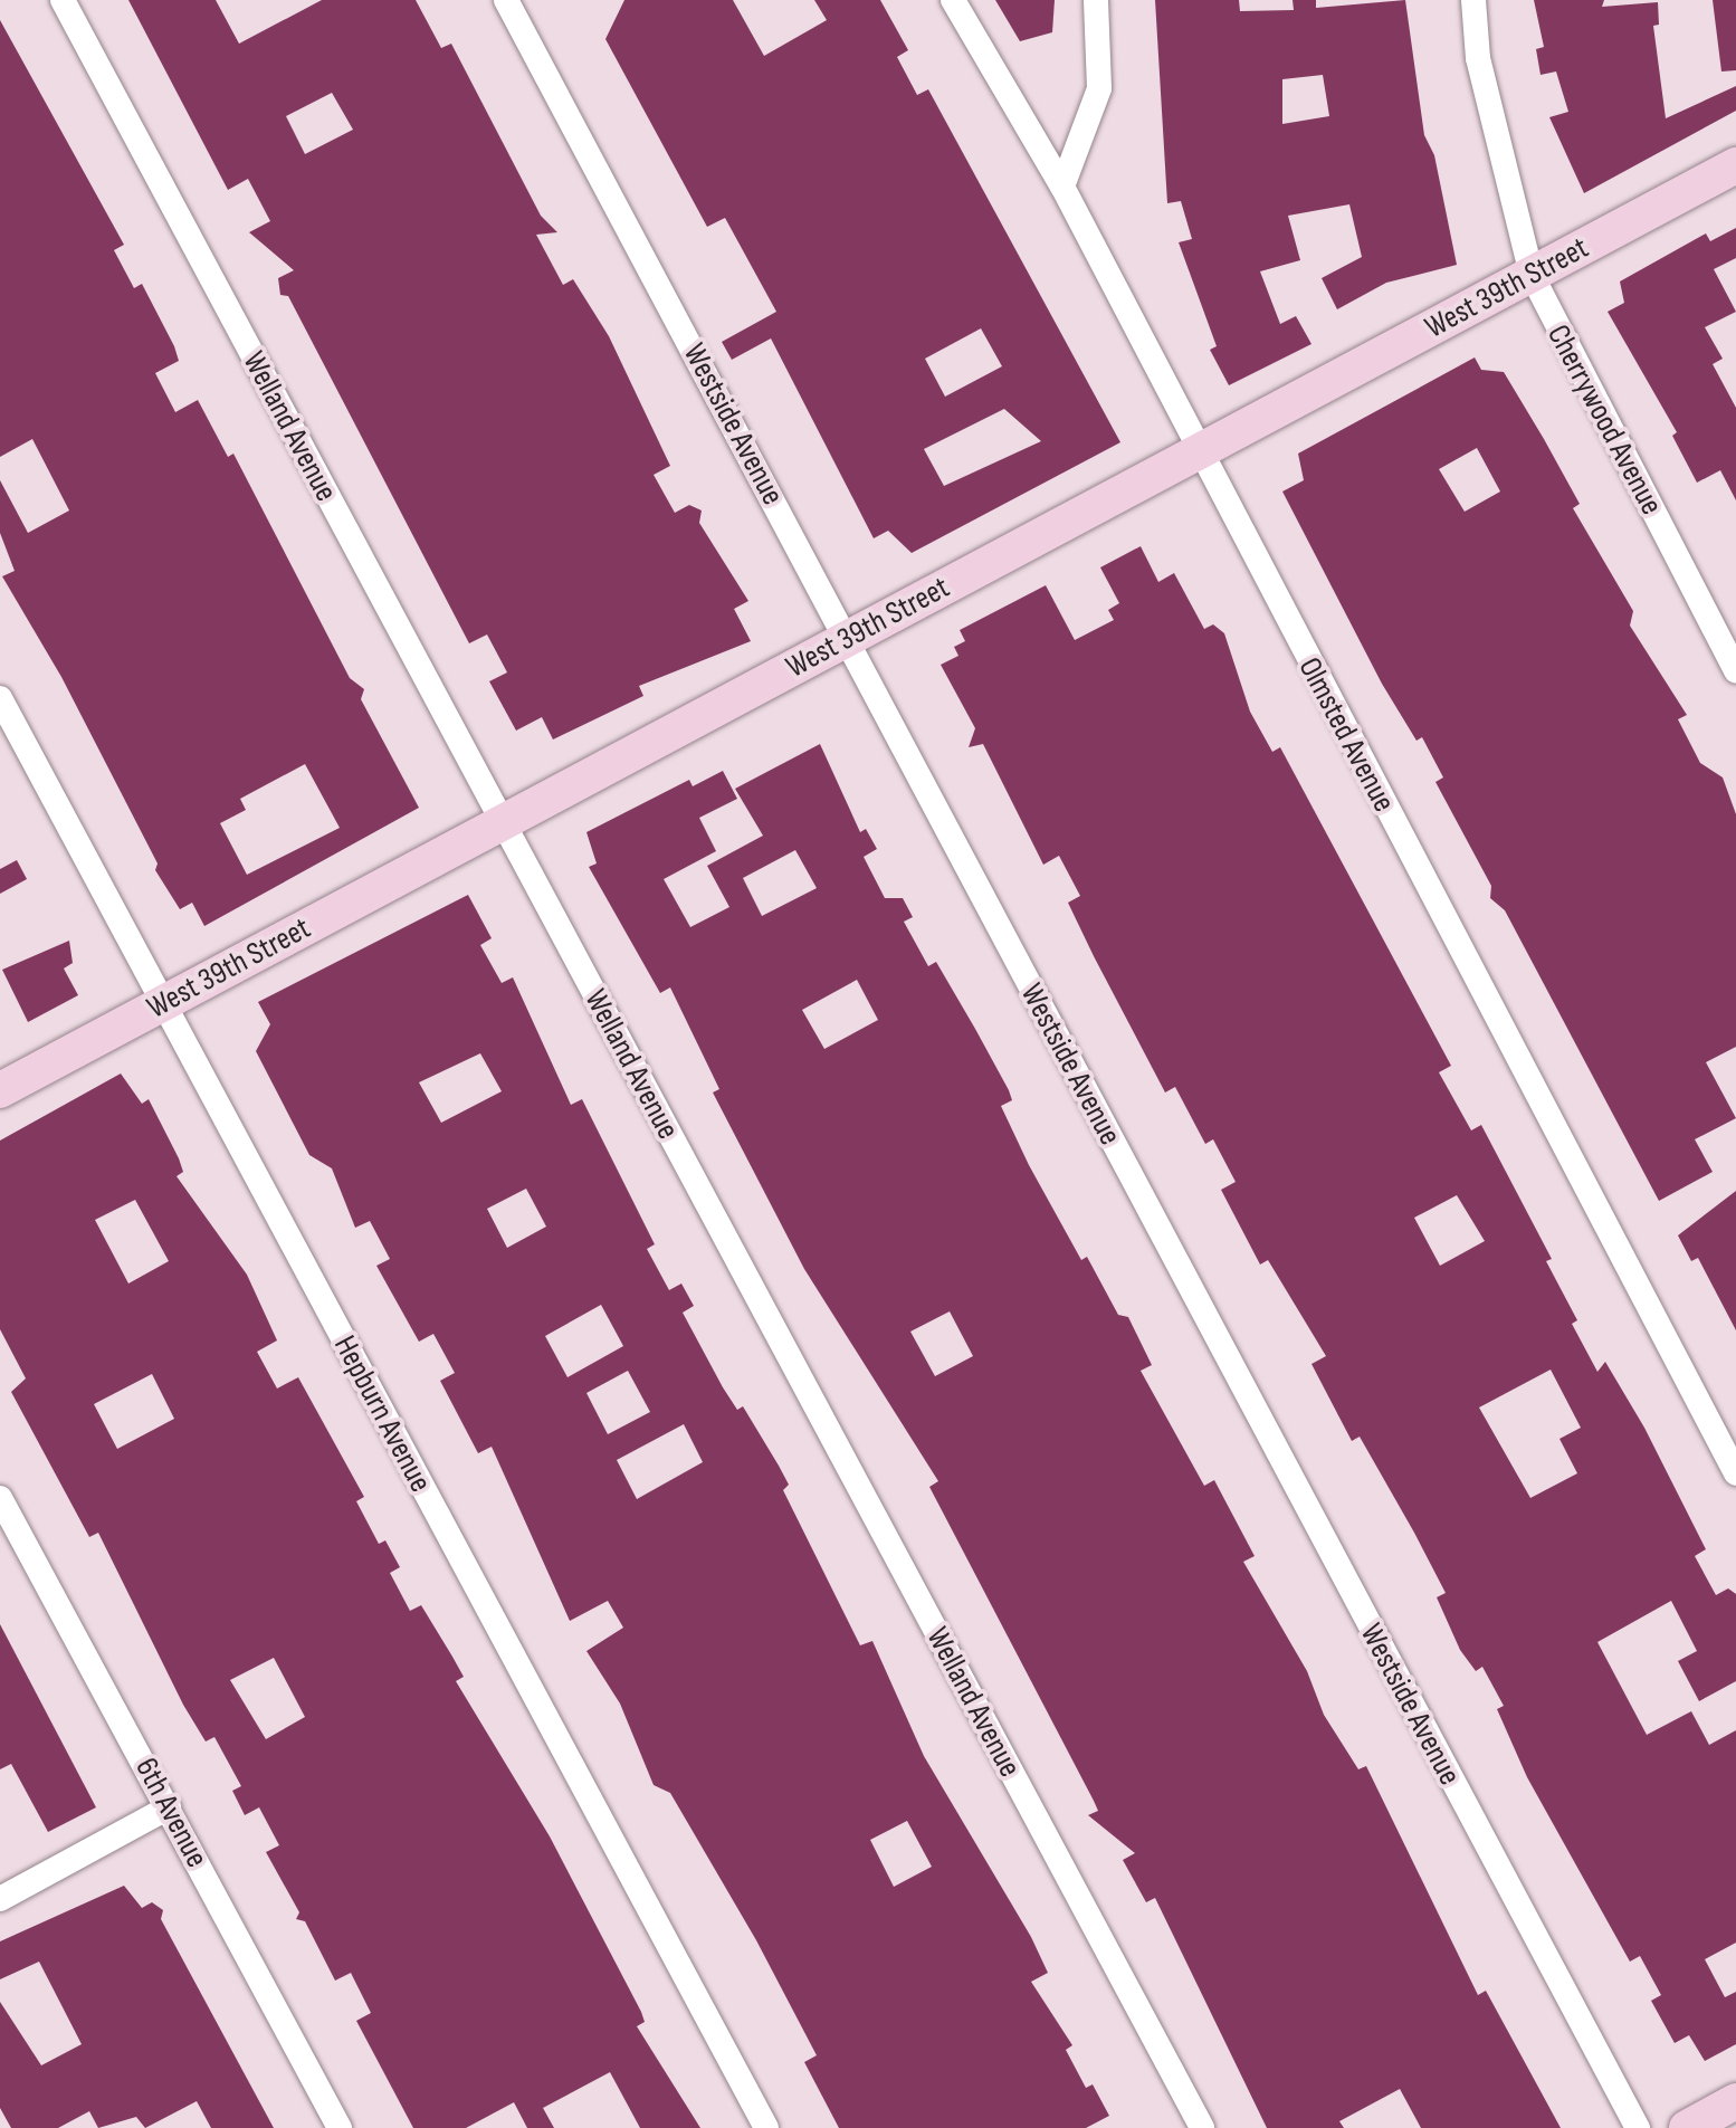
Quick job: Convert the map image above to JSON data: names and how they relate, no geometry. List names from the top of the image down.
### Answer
{
  "streets": {
    "street": [
      "West 39th Street",
      "Cherrywood Avenue",
      "Westside Avenue",
      "Welland Avenue",
      "Olmsted Avenue",
      "Hepburn Avenue",
      "6th Avenue"
    ]
  },
  "crossings": [
    ["West 39th Street", "Cherrywood Avenue"],
    ["West 39th Street", "Westside Avenue"],
    ["West 39th Street", "Welland Avenue"],
    ["West 39th Street", "Olmsted Avenue"],
    ["West 39th Street", "Hepburn Avenue"]
  ]
}
